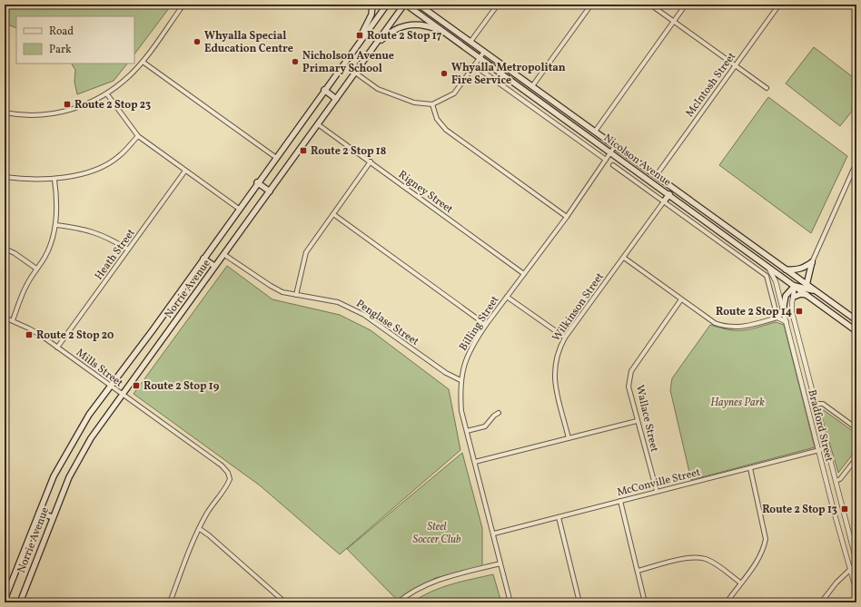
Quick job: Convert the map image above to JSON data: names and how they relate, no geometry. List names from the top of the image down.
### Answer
{
  "streets": {
    "main road": ["Nicolson Avenue", "Norrie Avenue"],
    "street": [
      "McIntosh Street",
      "Rigney Street",
      "Heath Street",
      "Wilkinson Street",
      "Penglase Street",
      "Billing Street",
      "Mills Street",
      "Wallace Street",
      "Bradford Street",
      "McConville Street"
    ]
  },
  "crossings": [
    ["McIntosh Street", "Nicolson Avenue"],
    ["Nicolson Avenue", "Norrie Avenue"],
    ["Nicolson Avenue", "Wilkinson Street"],
    ["Nicolson Avenue", "Billing Street"],
    ["Nicolson Avenue", "Bradford Street"],
    ["Rigney Street", "Norrie Avenue"],
    ["Rigney Street", "Billing Street"],
    ["Heath Street", "Mills Street"],
    ["Norrie Avenue", "Penglase Street"],
    ["Norrie Avenue", "Mills Street"],
    ["Penglase Street", "Billing Street"],
    ["Billing Street", "McConville Street"],
    ["Wallace Street", "McConville Street"],
    ["Bradford Street", "McConville Street"]
  ],
  "parks": ["Haynes Park", "Steel Soccer Club"],
  "places": {
    "transit": [
      "Route 2 Stop 17",
      "Route 2 Stop 23",
      "Route 2 Stop 18",
      "Route 2 Stop 14",
      "Route 2 Stop 20",
      "Route 2 Stop 19",
      "Route 2 Stop 13"
    ],
    "other": ["Whyalla Special Education Centre", "Nicholson Avenue Primary School", "Whyalla Metropolitan Fire Service"]
  },
  "legend": ["Road", "Park"]
}
